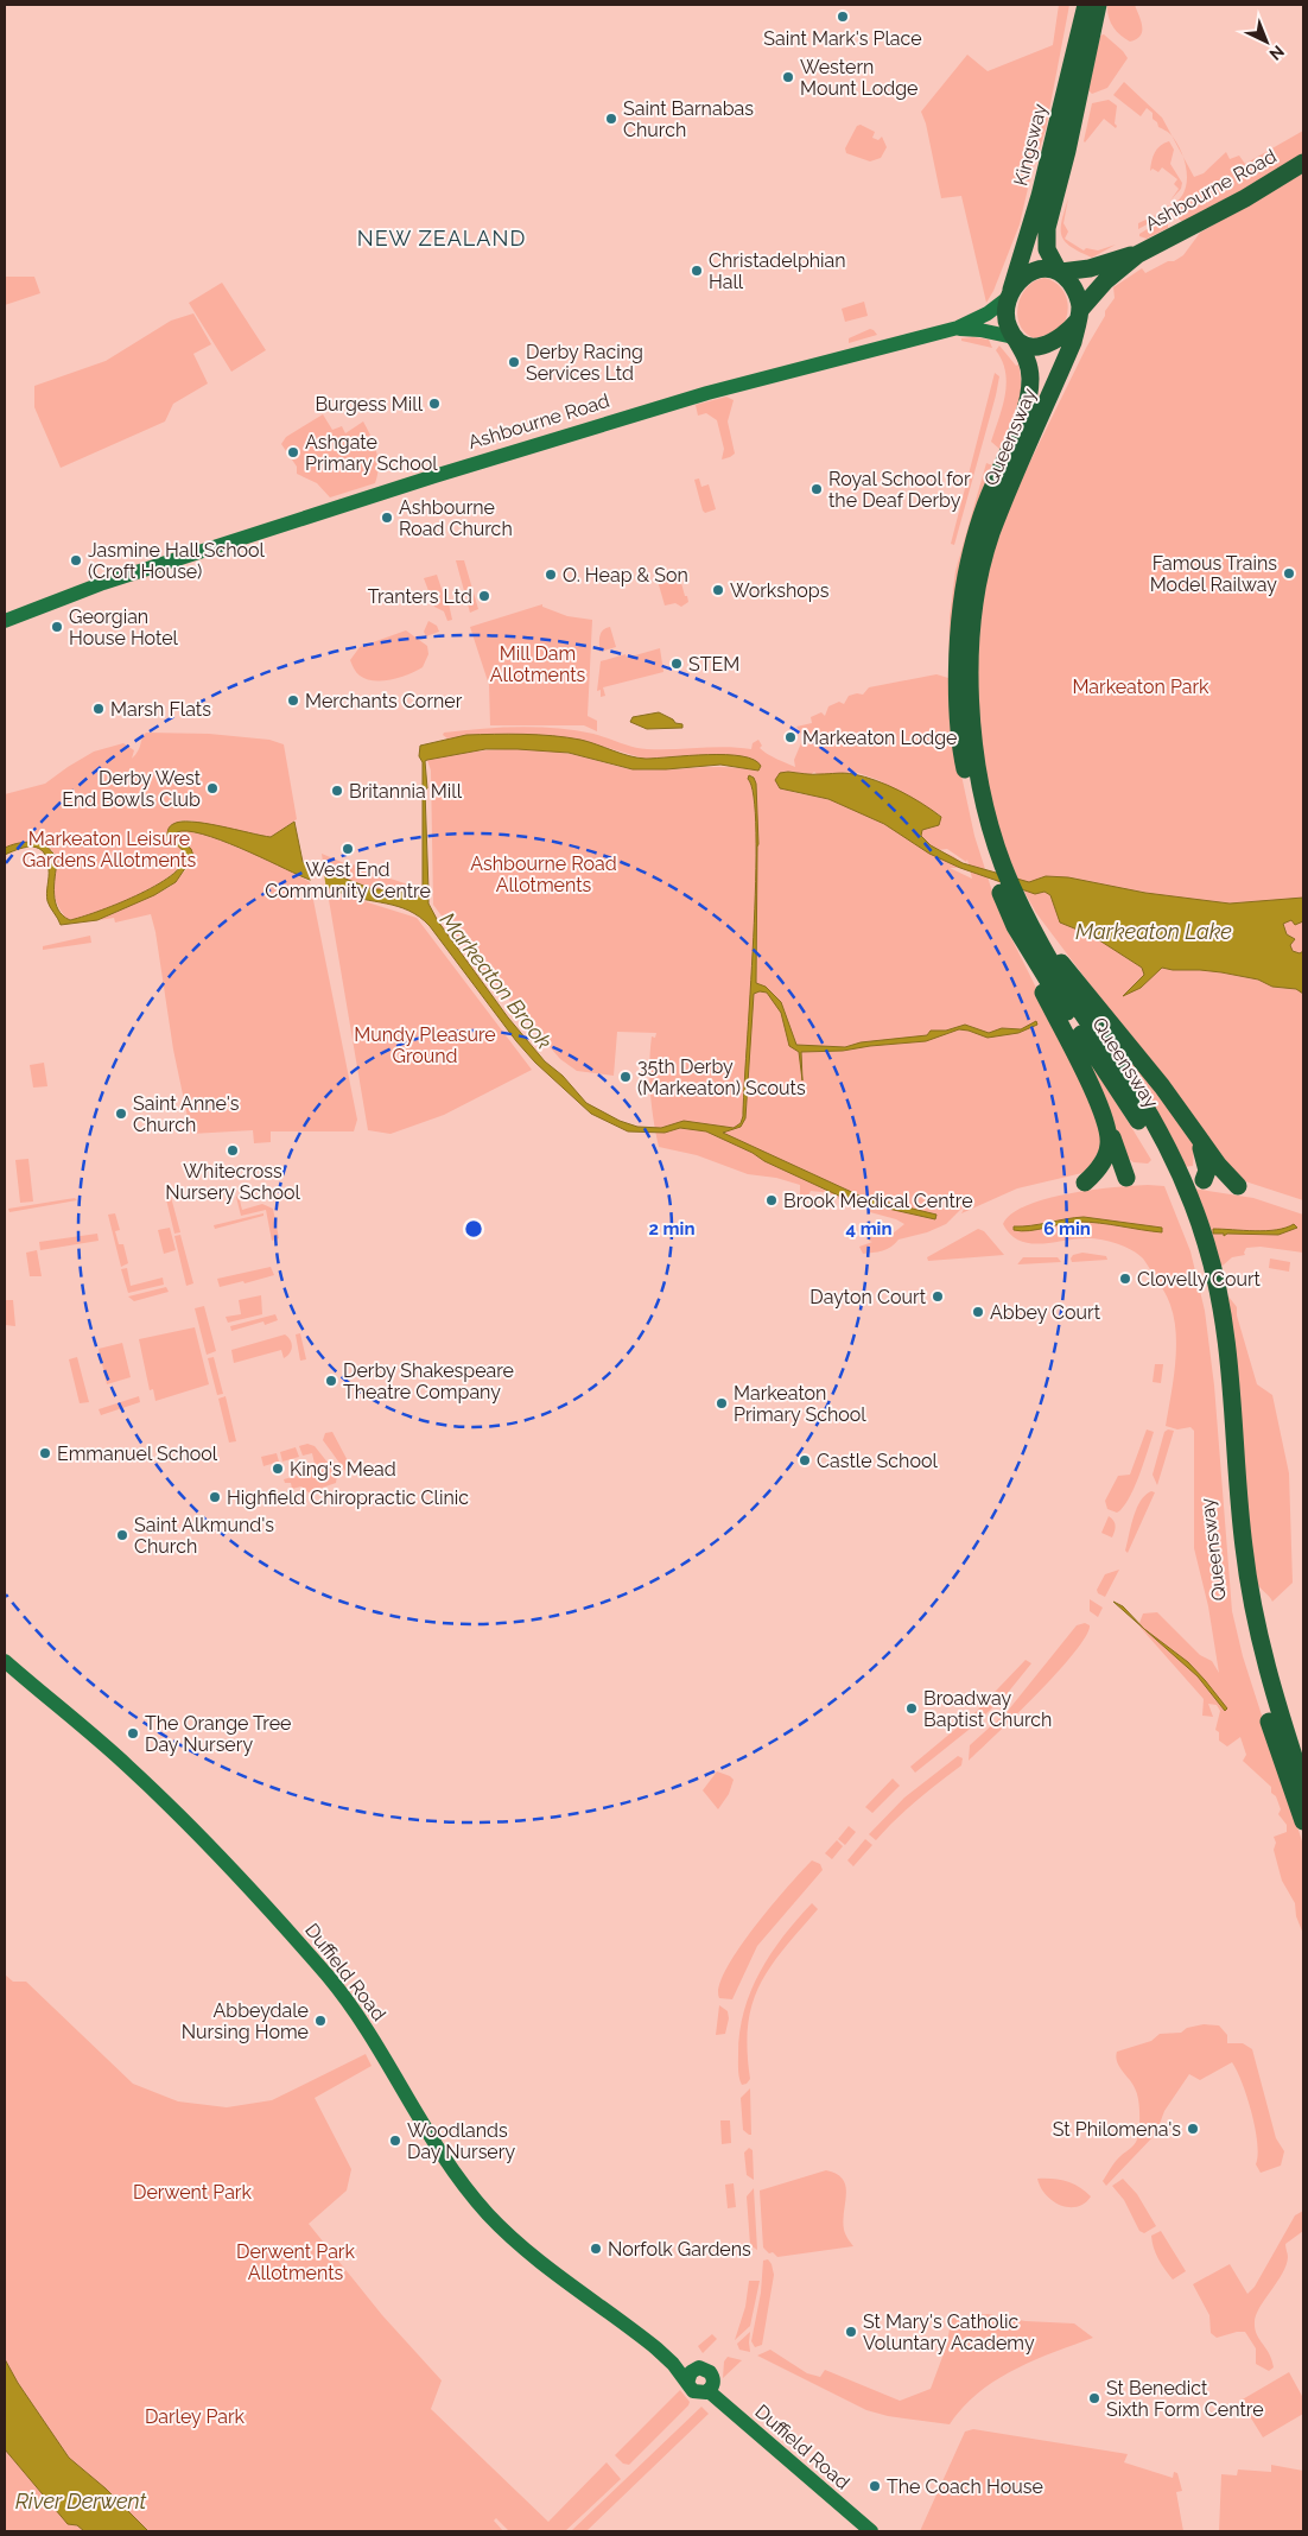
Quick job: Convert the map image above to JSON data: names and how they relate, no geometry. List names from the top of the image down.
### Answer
{
  "streets": {
    "highway": ["Kingsway", "Ashbourne Road", "Queensway"],
    "main road": ["Duffield Road"]
  },
  "crossings": [
    ["Kingsway", "Ashbourne Road"],
    ["Kingsway", "Queensway"],
    ["Ashbourne Road", "Queensway"]
  ],
  "districts": ["NEW ZEALAND"],
  "water": ["Markeaton Lake", "Markeaton Brook", "River Derwent"],
  "parks": [
    "Mill Dam Allotments",
    "Markeaton Park",
    "Markeaton Leisure Gardens Allotments",
    "Ashbourne Road Allotments",
    "Mundy Pleasure Ground",
    "Derwent Park",
    "Derwent Park Allotments",
    "Darley Park"
  ],
  "places": [
    "Saint Mark's Place",
    "Western Mount Lodge",
    "Saint Barnabas Church",
    "Christadelphian Hall",
    "Derby Racing Services Ltd",
    "Burgess Mill",
    "Ashgate Primary School",
    "Royal School for the Deaf Derby",
    "Ashbourne Road Church",
    "Jasmine Hall School (Croft House)",
    "Famous Trains Model Railway",
    "O. Heap & Son",
    "Workshops",
    "Tranters Ltd",
    "Georgian House Hotel",
    "STEM",
    "Merchants Corner",
    "Marsh Flats",
    "Markeaton Lodge",
    "Derby West End Bowls Club",
    "Britannia Mill",
    "West End Community Centre",
    "35th Derby (Markeaton) Scouts",
    "Saint Anne's Church",
    "Whitecross Nursery School",
    "Brook Medical Centre",
    "Clovelly Court",
    "Dayton Court",
    "Abbey Court",
    "Derby Shakespeare Theatre Company",
    "Markeaton Primary School",
    "Emmanuel School",
    "Castle School",
    "King's Mead",
    "Highfield Chiropractic Clinic",
    "Saint Alkmund's Church",
    "Broadway Baptist Church",
    "The Orange Tree Day Nursery",
    "Abbeydale Nursing Home",
    "St Philomena's",
    "Woodlands Day Nursery",
    "Norfolk Gardens",
    "St Mary's Catholic Voluntary Academy",
    "St Benedict Sixth Form Centre",
    "The Coach House"
  ],
  "north": "bottom right",
  "rings": ["2 min", "4 min", "6 min"]
}
